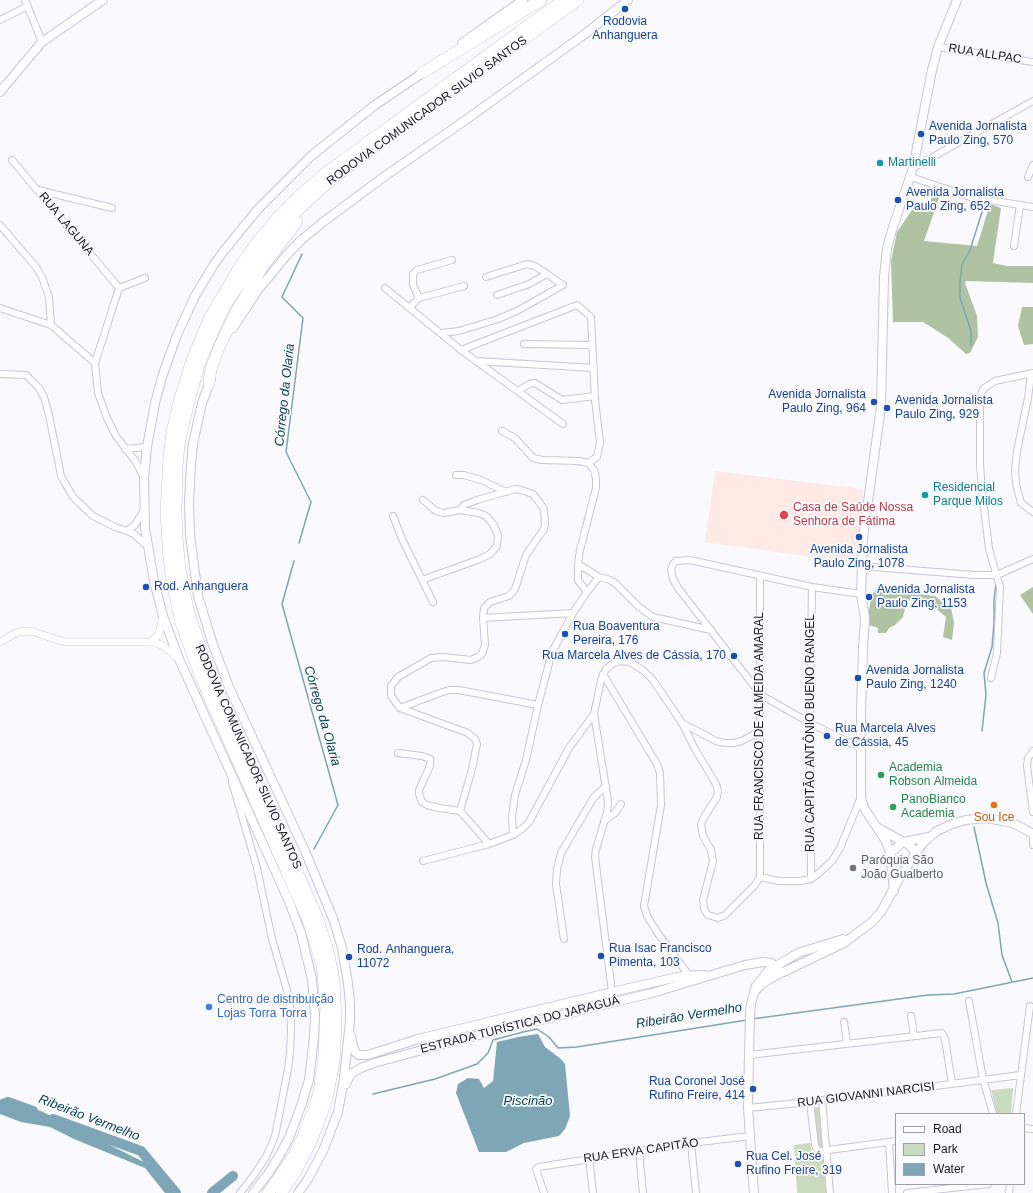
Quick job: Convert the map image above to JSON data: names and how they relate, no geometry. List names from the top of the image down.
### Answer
{
  "streets": {
    "highway": ["RODOVIA COMUNICADOR SILVIO SANTOS"],
    "main road": ["ESTRADA TURÍSTICA DO JARAGUÁ"],
    "street": [
      "RUA ALLPAC",
      "RUA LAGUNA",
      "RUA FRANCISCO DE ALMEIDA AMARAL",
      "RUA CAPITÃO ANTÔNIO BUENO RANGEL",
      "RUA GIOVANNI NARCISI",
      "RUA ERVA CAPITÃO"
    ]
  },
  "water": ["Córrego da Olaria", "Ribeirão Vermelho", "Piscinão"],
  "places": [
    "Rodovia Anhanguera",
    "Avenida Jornalista Paulo Zing, 570",
    "Martinelli",
    "Avenida Jornalista Paulo Zing, 652",
    "Avenida Jornalista Paulo Zing, 964",
    "Avenida Jornalista Paulo Zing, 929",
    "Residencial Parque Milos",
    "Casa de Saúde Nossa Senhora de Fátima",
    "Avenida Jornalista Paulo Zing, 1078",
    "Rod. Anhanguera",
    "Avenida Jornalista Paulo Zing, 1153",
    "Rua Boaventura Pereira, 176",
    "Rua Marcela Alves de Cássia, 170",
    "Avenida Jornalista Paulo Zing, 1240",
    "Rua Marcela Alves de Cássia, 45",
    "Academia Robson Almeida",
    "Sou Ice",
    "PanoBianco Academia",
    "Paróquia São João Gualberto",
    "Rua Isac Francisco Pimenta, 103",
    "Rod. Anhanguera, 11072",
    "Centro de distribuição Lojas Torra Torra",
    "Rua Coronel José Rufino Freire, 414",
    "Rua Cel. José Rufino Freire, 319"
  ],
  "legend": ["Road", "Park", "Water"]
}
